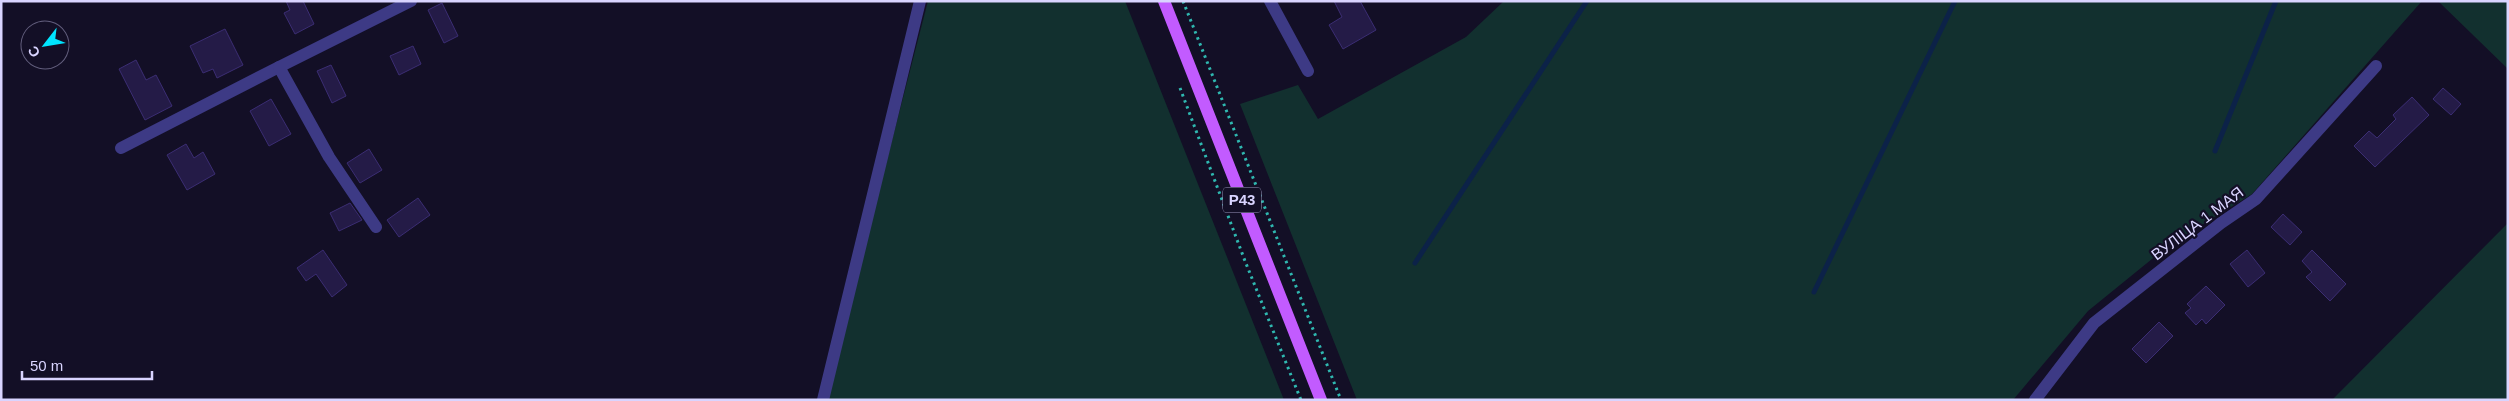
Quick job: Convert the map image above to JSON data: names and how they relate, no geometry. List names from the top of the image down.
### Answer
{
  "streets": {
    "main road": ["Р43"],
    "street": ["ВУЛІЦА 1 МАЯ"]
  },
  "scale_bar": "50 m",
  "north": "bottom left"
}
